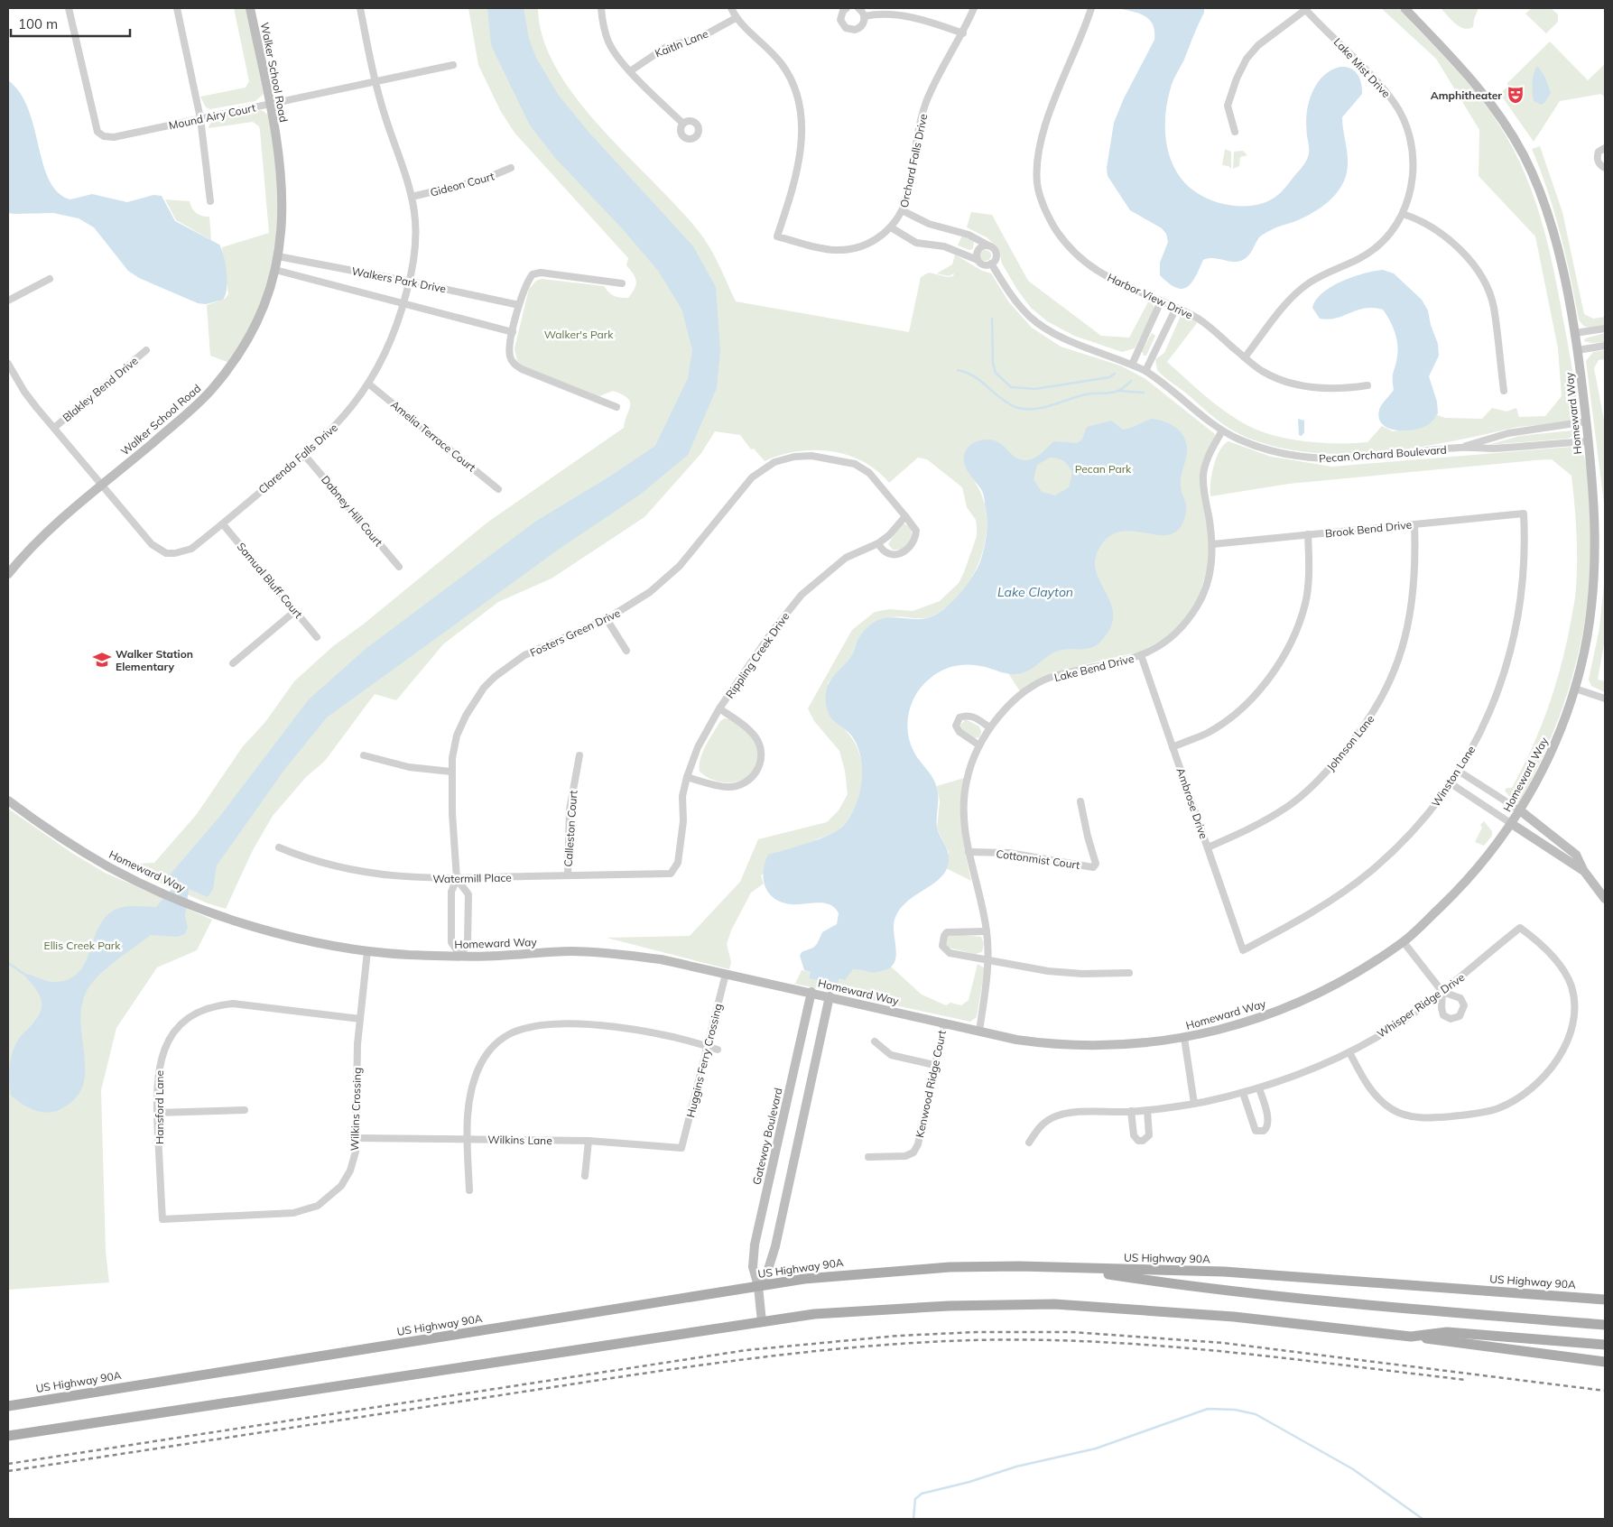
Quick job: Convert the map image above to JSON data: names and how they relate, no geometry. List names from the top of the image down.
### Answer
{
  "streets": {
    "main road": ["US Highway 90A"],
    "street": [
      "Kaitln Lane",
      "Lake Mist Drive",
      "Walker School Road",
      "Mound Airy Court",
      "Orchard Falls Drive",
      "Gideon Court",
      "Walkers Park Drive",
      "Harbor View Drive",
      "Blakley Bend Drive",
      "Homeward Way",
      "Amelia Terrace Court",
      "Pecan Orchard Boulevard",
      "Clarenda Falls Drive",
      "Dabney Hill Court",
      "Brook Bend Drive",
      "Samual Bluff Court",
      "Fosters Green Drive",
      "Rippling Creek Drive",
      "Lake Bend Drive",
      "Johnson Lane",
      "Winston Lane",
      "Ambrose Drive",
      "Calleston Court",
      "Cottonmist Court",
      "Watermill Place",
      "Whisper Ridge Drive",
      "Huggins Ferry Crossing",
      "Kenwood Ridge Court",
      "Hansford Lane",
      "Wilkins Crossing",
      "Gateway Boulevard",
      "Wilkins Lane"
    ]
  },
  "crossings": [
    ["Kaitln Lane", "Orchard Falls Drive"],
    ["Lake Mist Drive", "Harbor View Drive"],
    ["Walker School Road", "Mound Airy Court"],
    ["Walker School Road", "Walkers Park Drive"],
    ["Walker School Road", "Clarenda Falls Drive"],
    ["Mound Airy Court", "Clarenda Falls Drive"],
    ["Gideon Court", "Clarenda Falls Drive"],
    ["Walkers Park Drive", "Clarenda Falls Drive"],
    ["Blakley Bend Drive", "Clarenda Falls Drive"],
    ["Homeward Way", "Pecan Orchard Boulevard"],
    ["Homeward Way", "Fosters Green Drive"],
    ["Homeward Way", "Lake Bend Drive"],
    ["Homeward Way", "Huggins Ferry Crossing"],
    ["Homeward Way", "Kenwood Ridge Court"],
    ["Homeward Way", "Wilkins Crossing"],
    ["Homeward Way", "Gateway Boulevard"],
    ["Amelia Terrace Court", "Clarenda Falls Drive"],
    ["Pecan Orchard Boulevard", "Lake Bend Drive"],
    ["Clarenda Falls Drive", "Dabney Hill Court"],
    ["Clarenda Falls Drive", "Samual Bluff Court"],
    ["Brook Bend Drive", "Lake Bend Drive"],
    ["Brook Bend Drive", "Johnson Lane"],
    ["Brook Bend Drive", "Winston Lane"],
    ["Fosters Green Drive", "Rippling Creek Drive"],
    ["Fosters Green Drive", "Watermill Place"],
    ["Rippling Creek Drive", "Watermill Place"],
    ["Lake Bend Drive", "Ambrose Drive"],
    ["Lake Bend Drive", "Cottonmist Court"],
    ["Johnson Lane", "Ambrose Drive"],
    ["Winston Lane", "Ambrose Drive"],
    ["Calleston Court", "Watermill Place"],
    ["Huggins Ferry Crossing", "Wilkins Lane"],
    ["Hansford Lane", "Wilkins Crossing"],
    ["Wilkins Crossing", "Wilkins Lane"],
    ["Gateway Boulevard", "US Highway 90A"]
  ],
  "water": ["Lake Clayton"],
  "parks": ["Walker's Park", "Pecan Park", "Ellis Creek Park"],
  "places": {
    "theatre": ["Amphitheater"],
    "school or university": ["Walker Station Elementary"]
  },
  "scale_bar": "100 m"
}
